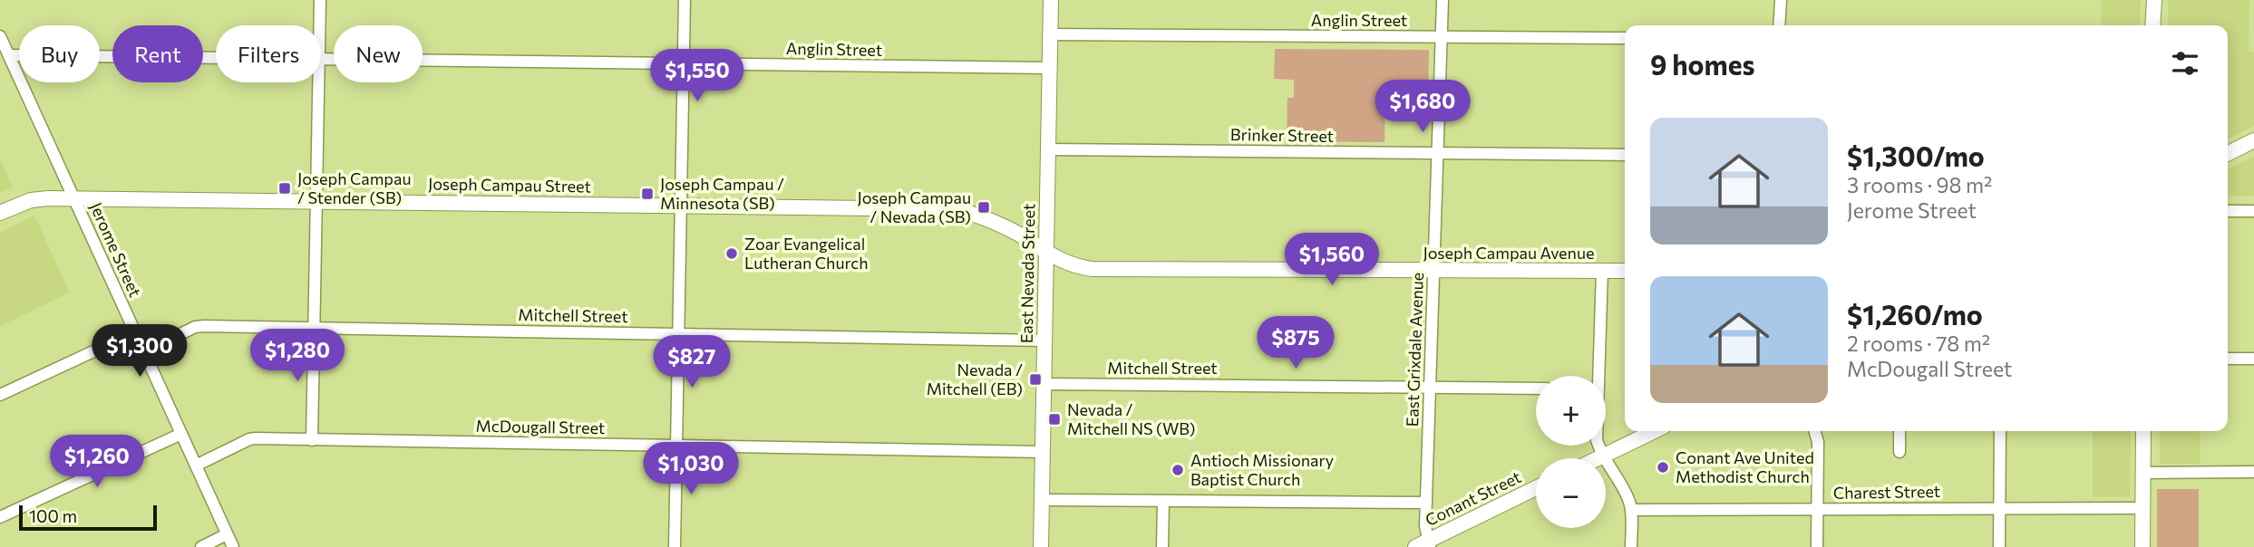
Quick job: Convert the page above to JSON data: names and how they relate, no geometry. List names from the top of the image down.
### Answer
{
  "streets": {
    "street": [
      "Anglin Street",
      "Brinker Street",
      "Joseph Campau Street",
      "Jerome Street",
      "Joseph Campau Avenue",
      "East Nevada Street",
      "Mitchell Street",
      "East Grixdale Avenue",
      "McDougall Street",
      "Charest Street",
      "Conant Street"
    ]
  },
  "crossings": [
    ["Anglin Street", "Jerome Street"],
    ["Anglin Street", "East Nevada Street"],
    ["Anglin Street", "East Grixdale Avenue"],
    ["Brinker Street", "East Nevada Street"],
    ["Brinker Street", "East Grixdale Avenue"],
    ["Joseph Campau Street", "Jerome Street"],
    ["Joseph Campau Street", "Joseph Campau Avenue"],
    ["Jerome Street", "Mitchell Street"],
    ["Jerome Street", "McDougall Street"],
    ["Joseph Campau Avenue", "East Nevada Street"],
    ["Joseph Campau Avenue", "East Grixdale Avenue"],
    ["East Nevada Street", "Mitchell Street"],
    ["East Nevada Street", "McDougall Street"],
    ["Mitchell Street", "East Grixdale Avenue"],
    ["East Grixdale Avenue", "Conant Street"]
  ],
  "places": {
    "transit": [
      "Joseph Campau / Stender (SB)",
      "Joseph Campau / Minnesota (SB)",
      "Joseph Campau / Nevada (SB)",
      "Nevada / Mitchell (EB)",
      "Nevada / Mitchell NS (WB)"
    ],
    "other": ["Zoar Evangelical Lutheran Church", "Conant Ave United Methodist Church", "Antioch Missionary Baptist Church"]
  },
  "scale_bar": "100 m",
  "page": {
    "chip": [
      "Buy",
      "Rent",
      "Filters",
      "New"
    ],
    "heading": "9 homes",
    "price": [
      "$1,550",
      "$1,680",
      "$1,560",
      "$875",
      "$1,300",
      "$1,280",
      "$827",
      "$1,260",
      "$1,030"
    ],
    "list": [
      {
        "name": "$1,300/mo",
        "note": "3 rooms · 98 m² · Jerome Street"
      },
      {
        "name": "$1,260/mo",
        "note": "2 rooms · 78 m² · McDougall Street"
      }
    ],
    "map_buttons": ["+", "−"],
    "scale": "100 m"
  }
}
